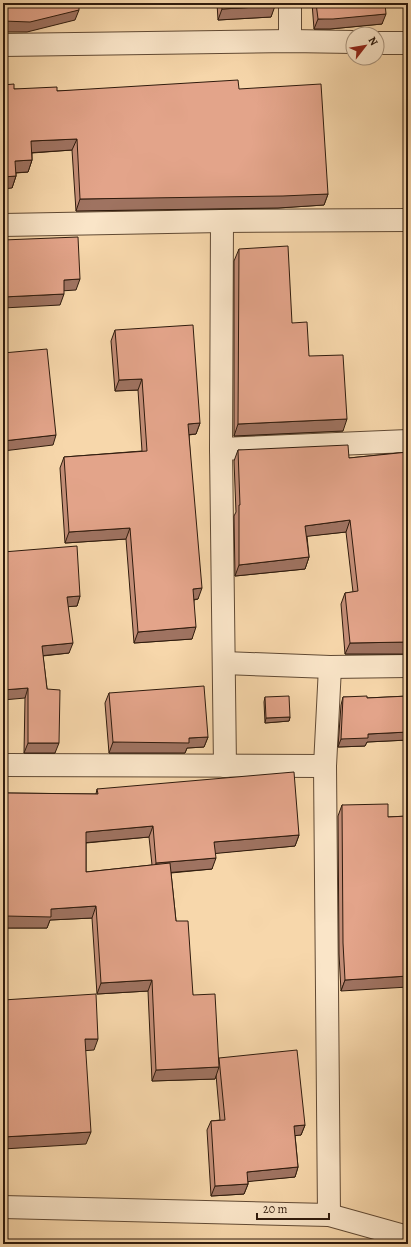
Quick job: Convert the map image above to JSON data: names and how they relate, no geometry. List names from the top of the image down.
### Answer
{
  "scale_bar": "20 m",
  "north": "top right"
}
